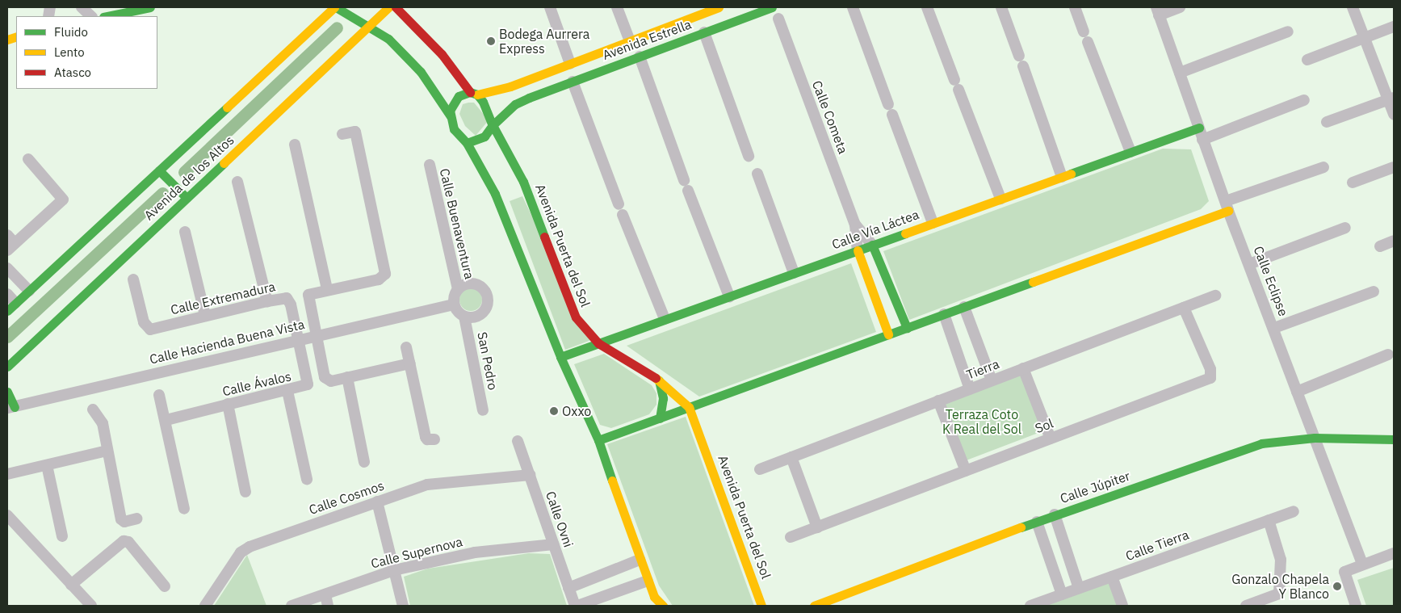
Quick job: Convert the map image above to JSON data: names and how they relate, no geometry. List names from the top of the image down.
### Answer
{
  "streets": {
    "street": [
      "Avenida Estrella",
      "Calle Cometa",
      "Avenida de los Altos",
      "Calle Buenaventura",
      "Calle Vía Láctea",
      "Avenida Puerta del Sol",
      "Calle Eclipse",
      "Calle Extremadura",
      "Calle Hacienda Buena Vista",
      "San Pedro",
      "Tierra",
      "Calle Ávalos",
      "Sol",
      "Calle Júpiter",
      "Calle Cosmos",
      "Calle Ovni",
      "Calle Tierra",
      "Calle Supernova"
    ]
  },
  "crossings": [
    ["Avenida Estrella", "Avenida Puerta del Sol"],
    ["Calle Cometa", "Calle Vía Láctea"],
    ["Calle Buenaventura", "Calle Hacienda Buena Vista"],
    ["Calle Buenaventura", "San Pedro"],
    ["Calle Vía Láctea", "Avenida Puerta del Sol"],
    ["Calle Vía Láctea", "Calle Eclipse"],
    ["Calle Eclipse", "Calle Júpiter"],
    ["Calle Extremadura", "Calle Hacienda Buena Vista"],
    ["Calle Extremadura", "Calle Ávalos"],
    ["Calle Hacienda Buena Vista", "San Pedro"],
    ["Calle Hacienda Buena Vista", "Calle Ávalos"],
    ["Tierra", "Sol"],
    ["Calle Cosmos", "Calle Ovni"],
    ["Calle Ovni", "Calle Supernova"]
  ],
  "parks": ["Terraza Coto K Real del Sol"],
  "places": ["Bodega Aurrera Express", "Oxxo", "Gonzalo Chapela Y Blanco"],
  "legend": ["Fluido", "Lento", "Atasco"]
}
